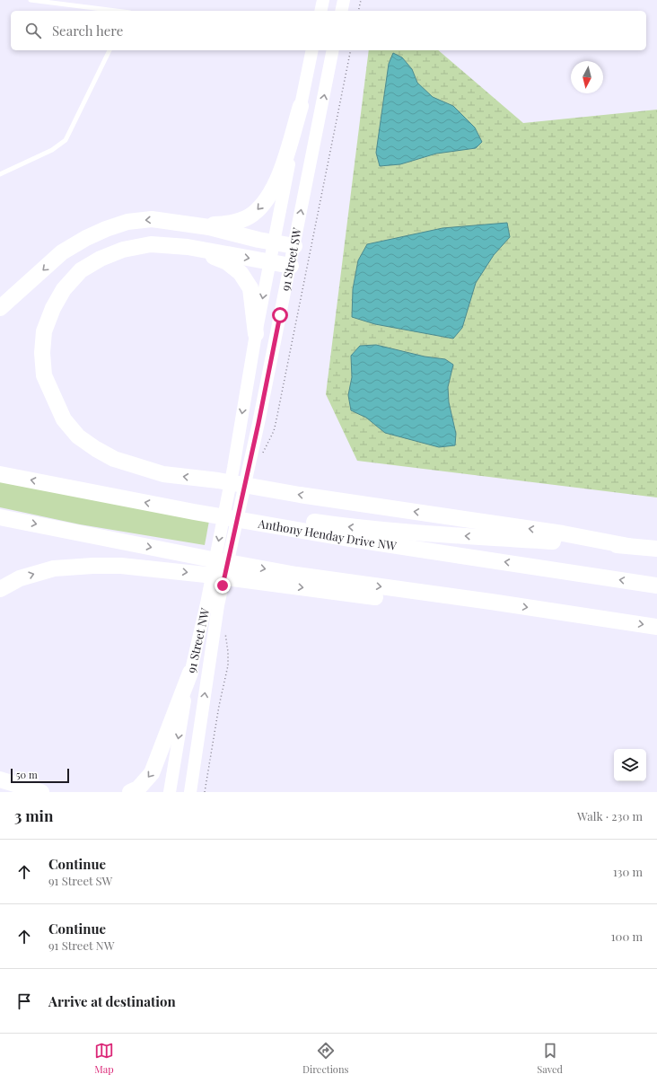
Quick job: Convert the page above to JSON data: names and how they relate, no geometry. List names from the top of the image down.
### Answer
{
  "streets": {
    "highway": ["Anthony Henday Drive NW"],
    "main road": ["91 Street SW", "91 Street NW"]
  },
  "crossings": [
    ["91 Street SW", "91 Street NW"]
  ],
  "scale_bar": "50 m",
  "north": "bottom",
  "page": {
    "search": "Search here",
    "scale": "50 m",
    "heading": ["3 min", "Walk · 230 m"],
    "list": [
      ["Continue", "91 Street SW", "130 m"],
      ["Continue", "91 Street NW", "100 m"],
      "Arrive at destination"
    ],
    "nav": ["Map", "Directions", "Saved"]
  }
}
